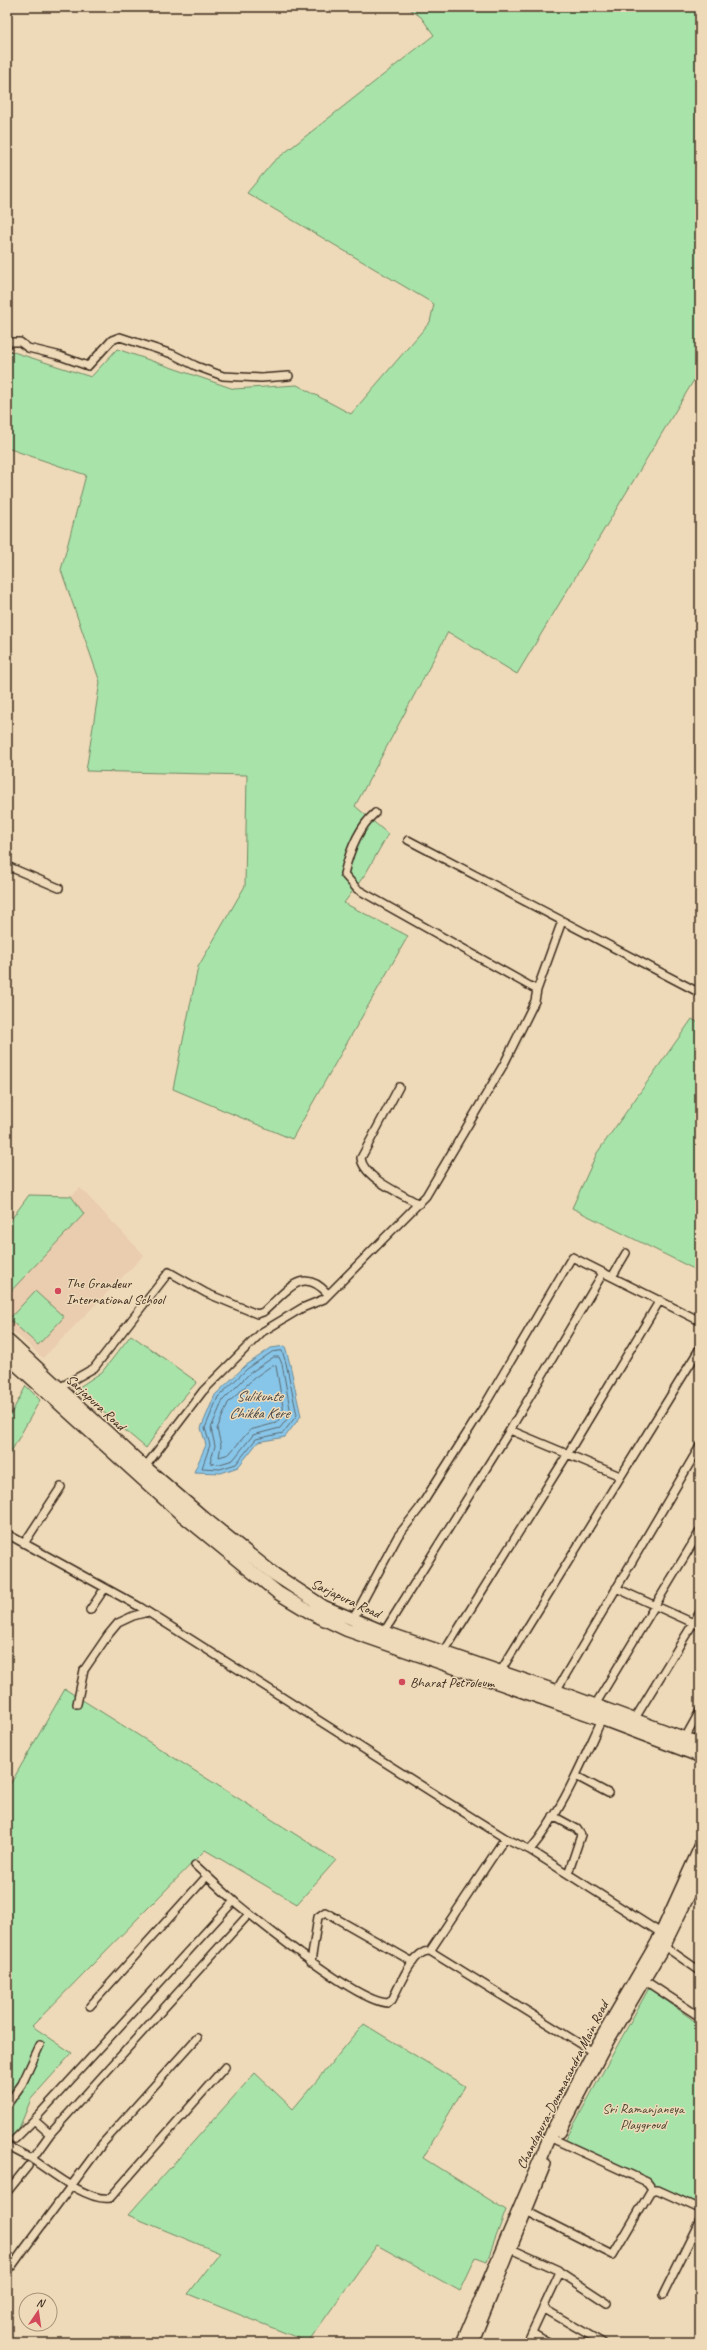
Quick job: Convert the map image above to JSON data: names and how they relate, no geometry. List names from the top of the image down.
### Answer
{
  "streets": {
    "main road": ["Sarjapura Road", "Chandapura-Dommasandra Main Road"]
  },
  "water": ["Sulikunte Chikka Kere"],
  "parks": ["Sri Ramanjaneya Playgroud"],
  "places": ["The Grandeur International School", "Bharat Petroleum"],
  "north": "top"
}
